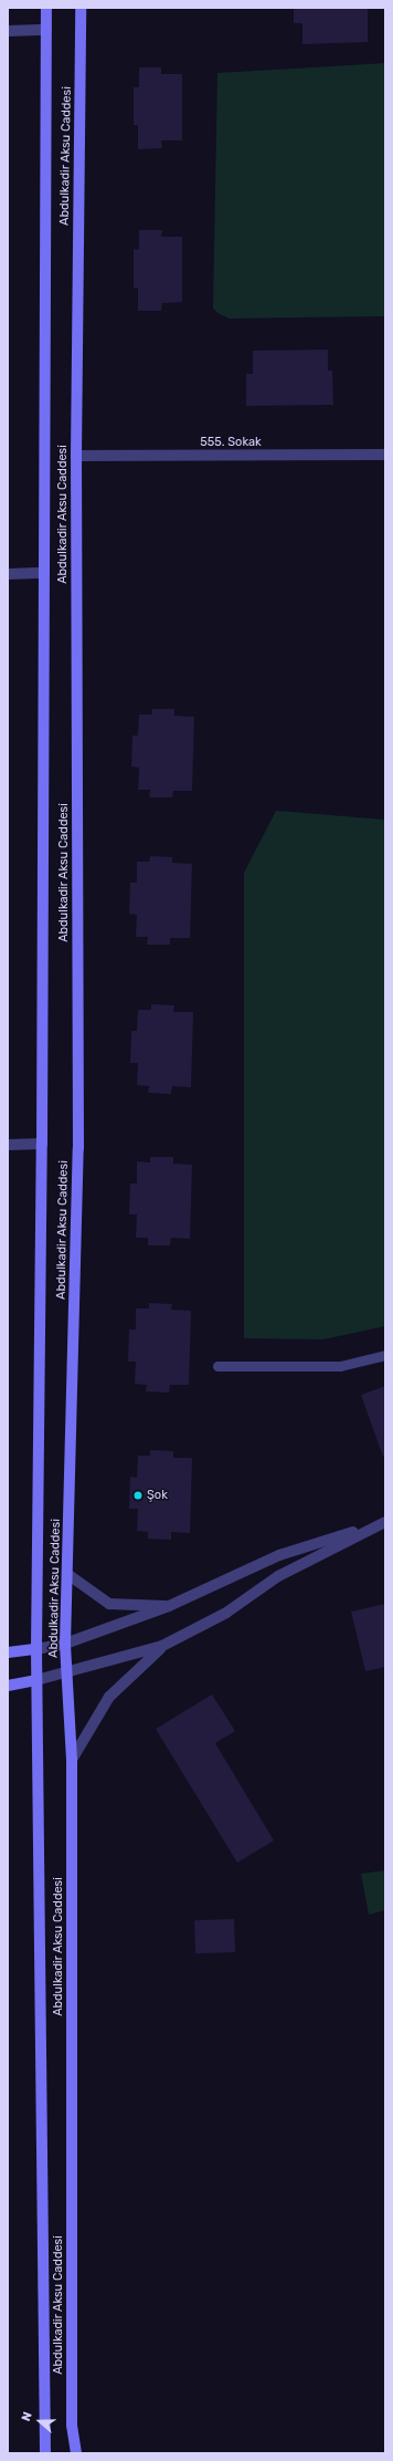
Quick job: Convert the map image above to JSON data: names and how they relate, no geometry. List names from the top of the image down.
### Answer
{
  "streets": {
    "main road": ["Abdulkadir Aksu Caddesi"],
    "street": ["555. Sokak"]
  },
  "crossings": [
    ["Abdulkadir Aksu Caddesi", "555. Sokak"]
  ],
  "places": ["Şok"],
  "north": "left"
}
